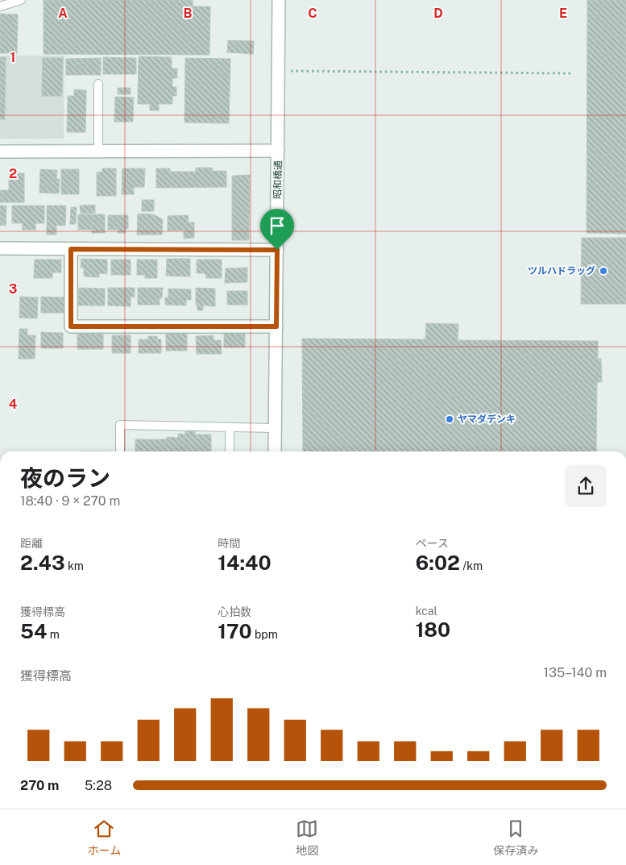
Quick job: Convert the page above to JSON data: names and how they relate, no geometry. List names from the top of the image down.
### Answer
{
  "streets": {
    "street": ["昭和橋通"]
  },
  "places": ["ツルハドラッグ", "ヤマダデンキ"],
  "page": {
    "heading": ["夜のラン", "18:40 · 9 × 270 m"],
    "stats": [
      ["距離", "2.43 km"],
      ["時間", "14:40"],
      ["ペース", "6:02 /km"],
      ["獲得標高", "54 m"],
      ["心拍数", "170 bpm"],
      ["kcal", "180"]
    ],
    "chart": ["獲得標高", "135–140 m"],
    "list": [
      {
        "name": "270 m",
        "note": "5:28"
      }
    ],
    "tabs": ["ホーム", "地図", "保存済み"]
  },
  "grid": {
    "columns": [
      "A",
      "B",
      "C",
      "D",
      "E"
    ],
    "rows": [
      "1",
      "2",
      "3",
      "4"
    ]
  }
}
